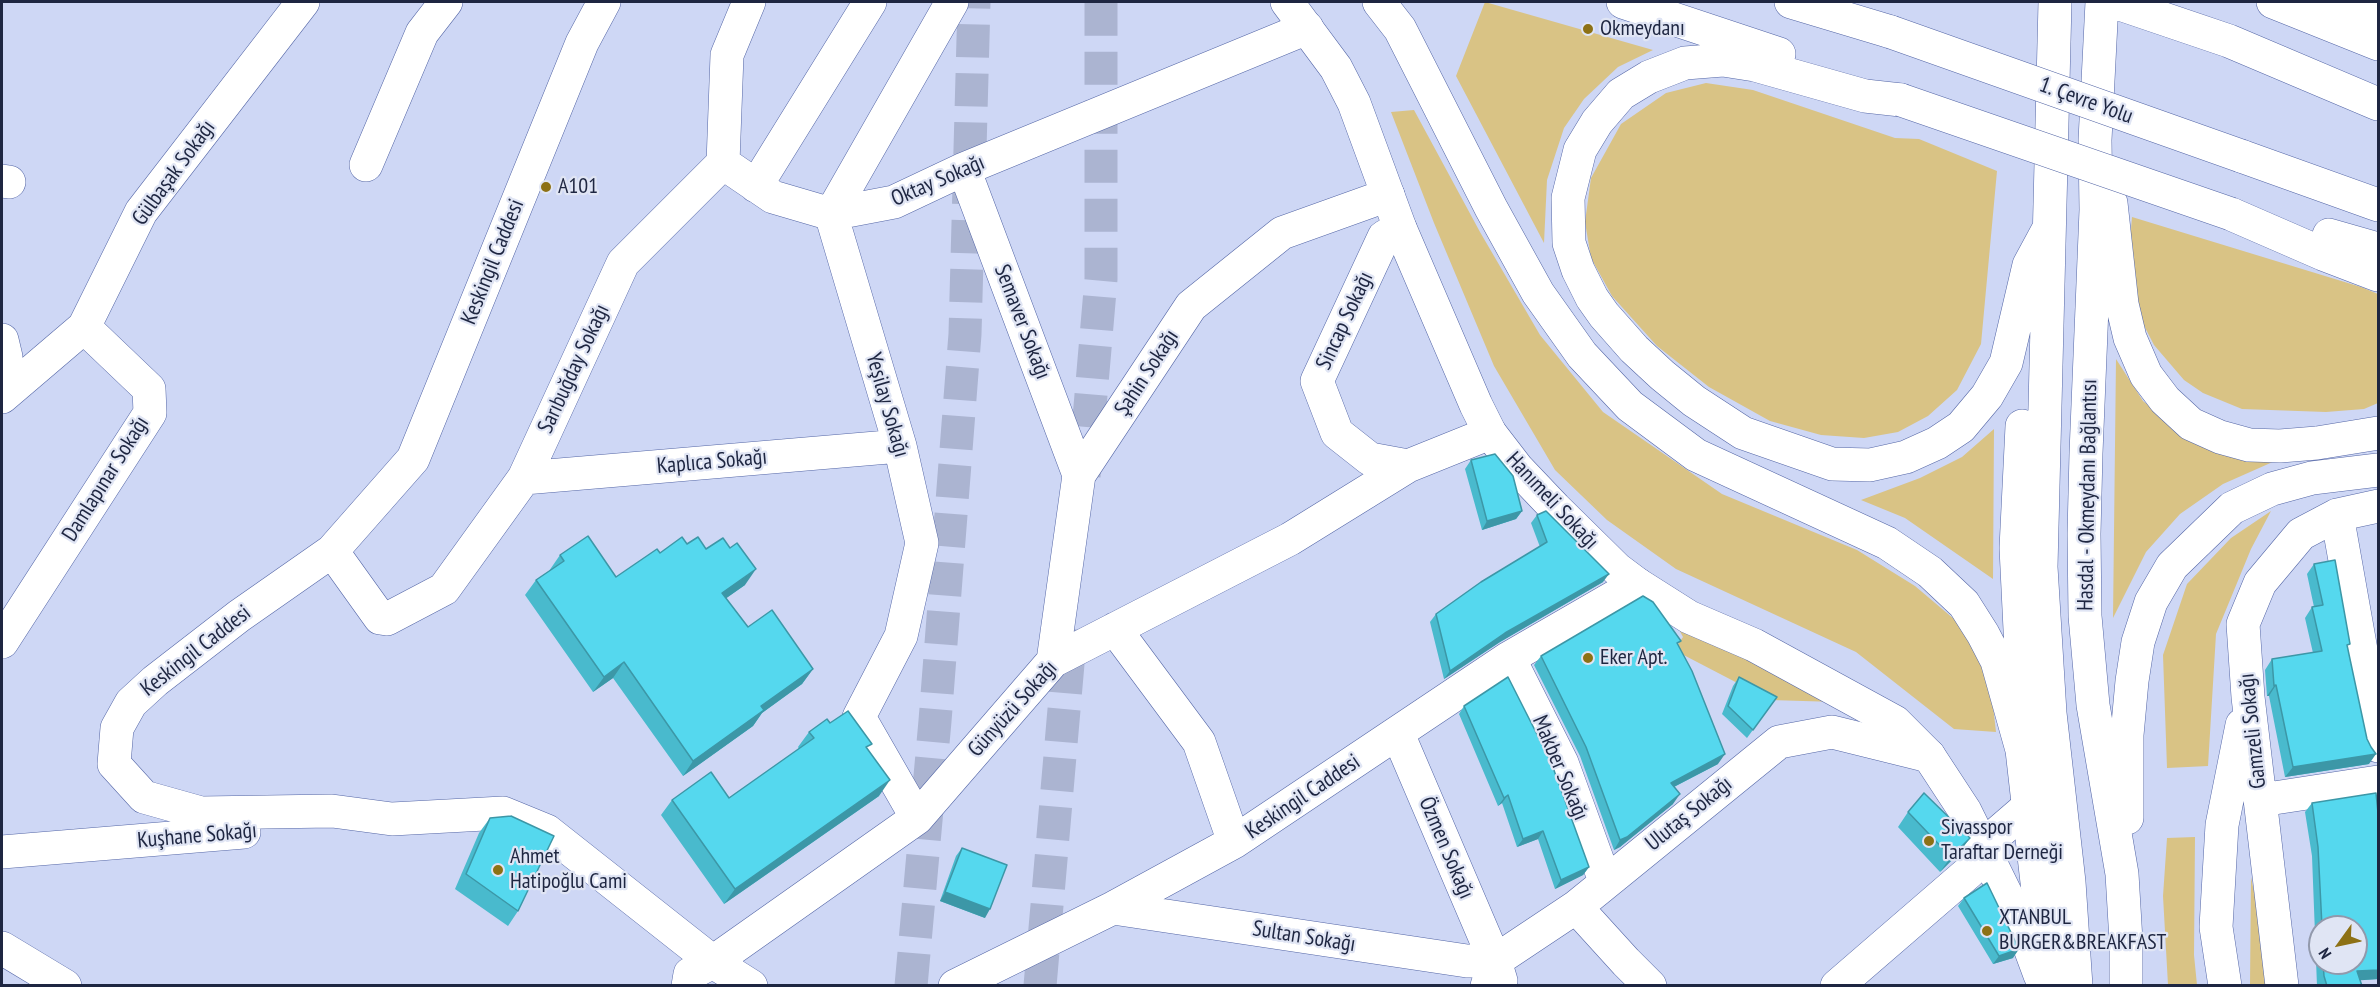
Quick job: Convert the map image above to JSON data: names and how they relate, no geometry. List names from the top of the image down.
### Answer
{
  "streets": {
    "main road": [
      "1. Çevre Yolu",
      "Gülbaşak Sokağı",
      "Oktay Sokağı",
      "Keskingil Caddesi",
      "Sincap Sokağı",
      "Semaver Sokağı",
      "Sarıbuğday Sokağı",
      "Şahin Sokağı",
      "Yeşilay Sokağı",
      "Kaplıca Sokağı",
      "Damlapınar Sokağı",
      "Hasdal - Okmeydanı Bağlantısı",
      "Hanımeli Sokağı",
      "Günyüzü Sokağı",
      "Gamzeli Sokağı",
      "Makber Sokağı",
      "Ulutaş Sokağı",
      "Kuşhane Sokağı",
      "Özmen Sokağı",
      "Sultan Sokağı"
    ]
  },
  "crossings": [
    ["Gülbaşak Sokağı", "Damlapınar Sokağı"],
    ["Oktay Sokağı", "Semaver Sokağı"],
    ["Oktay Sokağı", "Sarıbuğday Sokağı"],
    ["Oktay Sokağı", "Yeşilay Sokağı"],
    ["Oktay Sokağı", "Hanımeli Sokağı"],
    ["Keskingil Caddesi", "Sarıbuğday Sokağı"],
    ["Keskingil Caddesi", "Hanımeli Sokağı"],
    ["Keskingil Caddesi", "Günyüzü Sokağı"],
    ["Keskingil Caddesi", "Makber Sokağı"],
    ["Keskingil Caddesi", "Kuşhane Sokağı"],
    ["Keskingil Caddesi", "Özmen Sokağı"],
    ["Keskingil Caddesi", "Sultan Sokağı"],
    ["Sincap Sokağı", "Hanımeli Sokağı"],
    ["Sincap Sokağı", "Günyüzü Sokağı"],
    ["Semaver Sokağı", "Şahin Sokağı"],
    ["Sarıbuğday Sokağı", "Kaplıca Sokağı"],
    ["Şahin Sokağı", "Hanımeli Sokağı"],
    ["Şahin Sokağı", "Günyüzü Sokağı"],
    ["Yeşilay Sokağı", "Kaplıca Sokağı"],
    ["Yeşilay Sokağı", "Günyüzü Sokağı"],
    ["Hanımeli Sokağı", "Ulutaş Sokağı"],
    ["Makber Sokağı", "Ulutaş Sokağı"],
    ["Ulutaş Sokağı", "Özmen Sokağı"],
    ["Ulutaş Sokağı", "Sultan Sokağı"],
    ["Özmen Sokağı", "Sultan Sokağı"]
  ],
  "places": [
    "Okmeydanı",
    "A101",
    "Eker Apt.",
    "Sivasspor Taraftar Derneği",
    "Ahmet Hatipoğlu Cami",
    "XTANBUL BURGER&BREAKFAST"
  ],
  "north": "bottom left"
}
